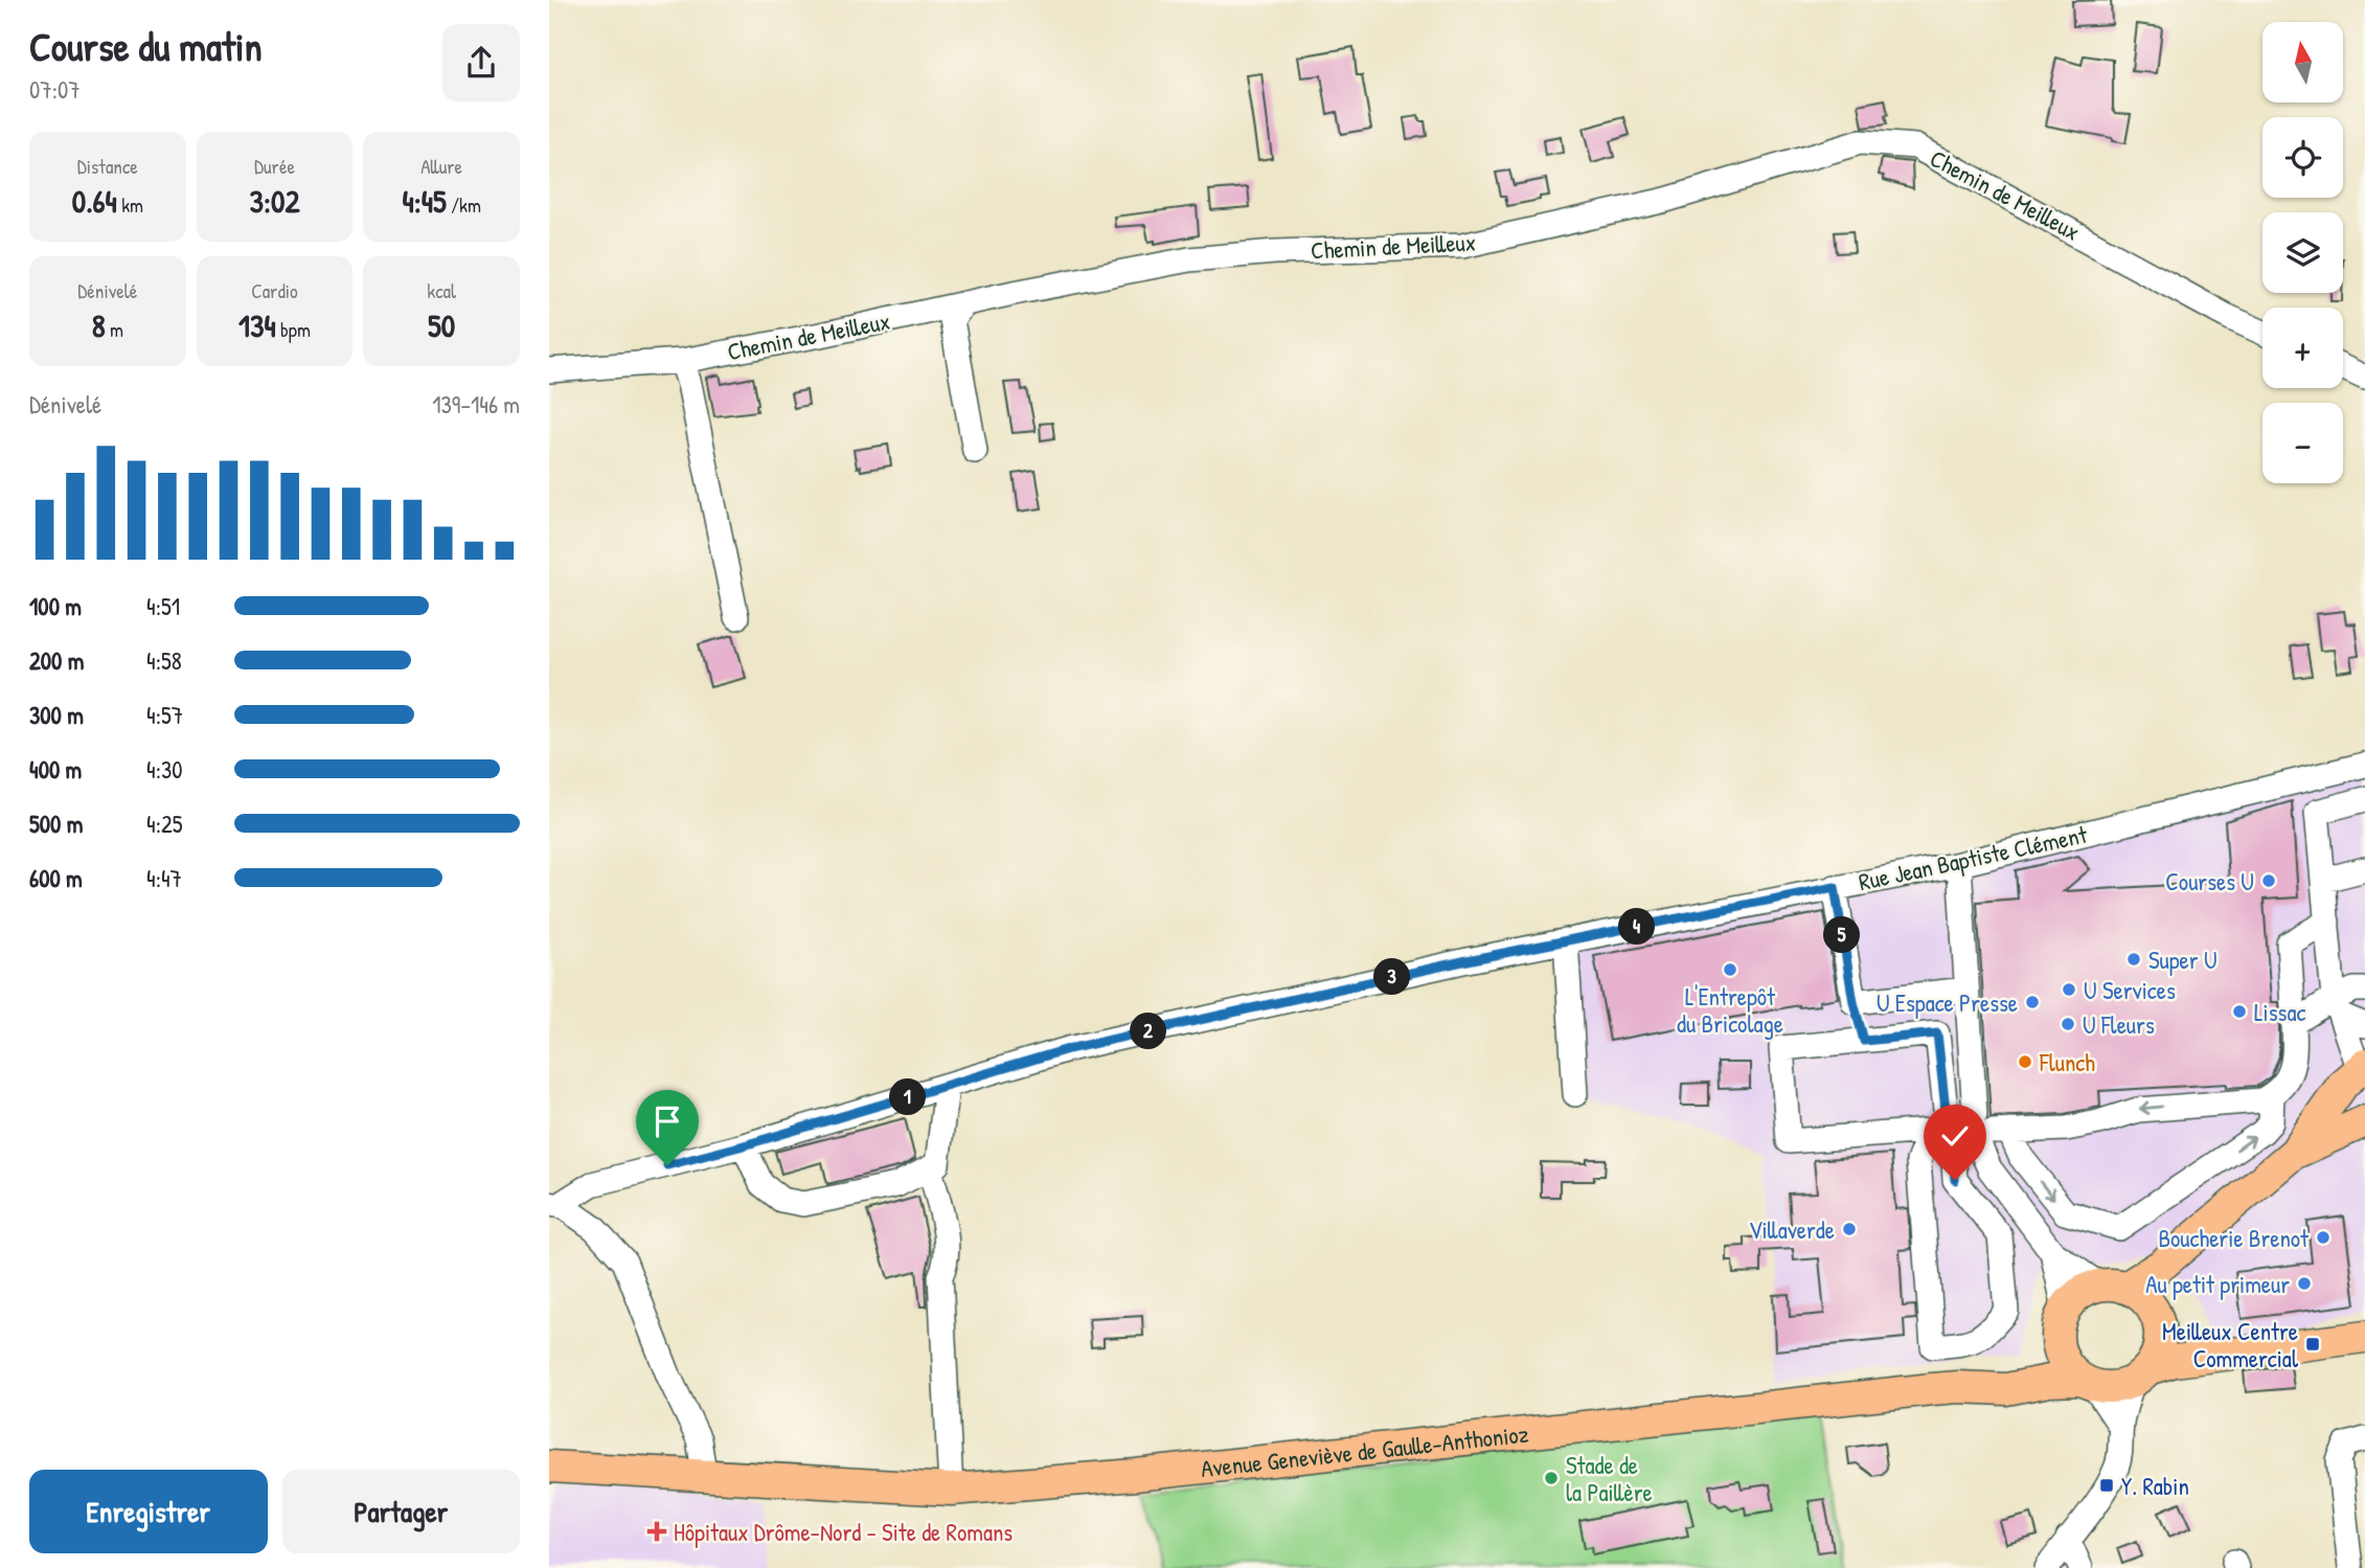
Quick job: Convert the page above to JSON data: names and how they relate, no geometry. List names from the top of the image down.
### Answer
{
  "streets": {
    "main road": ["Avenue Geneviève de Gaulle-Anthonioz"],
    "street": ["Chemin de Meilleux", "Rue Jean Baptiste Clément"]
  },
  "places": {
    "other": [
      "Courses U",
      "Super U",
      "L'Entrepôt du Bricolage",
      "U Services",
      "U Espace Presse",
      "Lissac",
      "U Fleurs",
      "Flunch",
      "Villaverde",
      "Boucherie Brenot",
      "Au petit primeur",
      "Stade de la Paillère"
    ],
    "transit": ["Meilleux Centre Commercial", "Y. Rabin"],
    "health": ["Hôpitaux Drôme-Nord - Site de Romans"]
  },
  "north": "top",
  "page": {
    "heading": ["Course du matin", "07:07"],
    "map_buttons": ["+", "−"],
    "stats": [
      ["Distance", "0.64 km"],
      ["Durée", "3:02"],
      ["Allure", "4:45 /km"],
      ["Dénivelé", "8 m"],
      ["Cardio", "134 bpm"],
      ["kcal", "50"]
    ],
    "chart": ["Dénivelé", "139–146 m"],
    "list": [
      {
        "name": "100 m",
        "note": "4:51"
      },
      {
        "name": "200 m",
        "note": "4:58"
      },
      {
        "name": "300 m",
        "note": "4:57"
      },
      {
        "name": "400 m",
        "note": "4:30"
      },
      {
        "name": "500 m",
        "note": "4:25"
      },
      {
        "name": "600 m",
        "note": "4:47"
      }
    ],
    "pins": [
      "4",
      "5",
      "3",
      "2",
      "1"
    ],
    "buttons": ["Enregistrer", "Partager"]
  }
}
